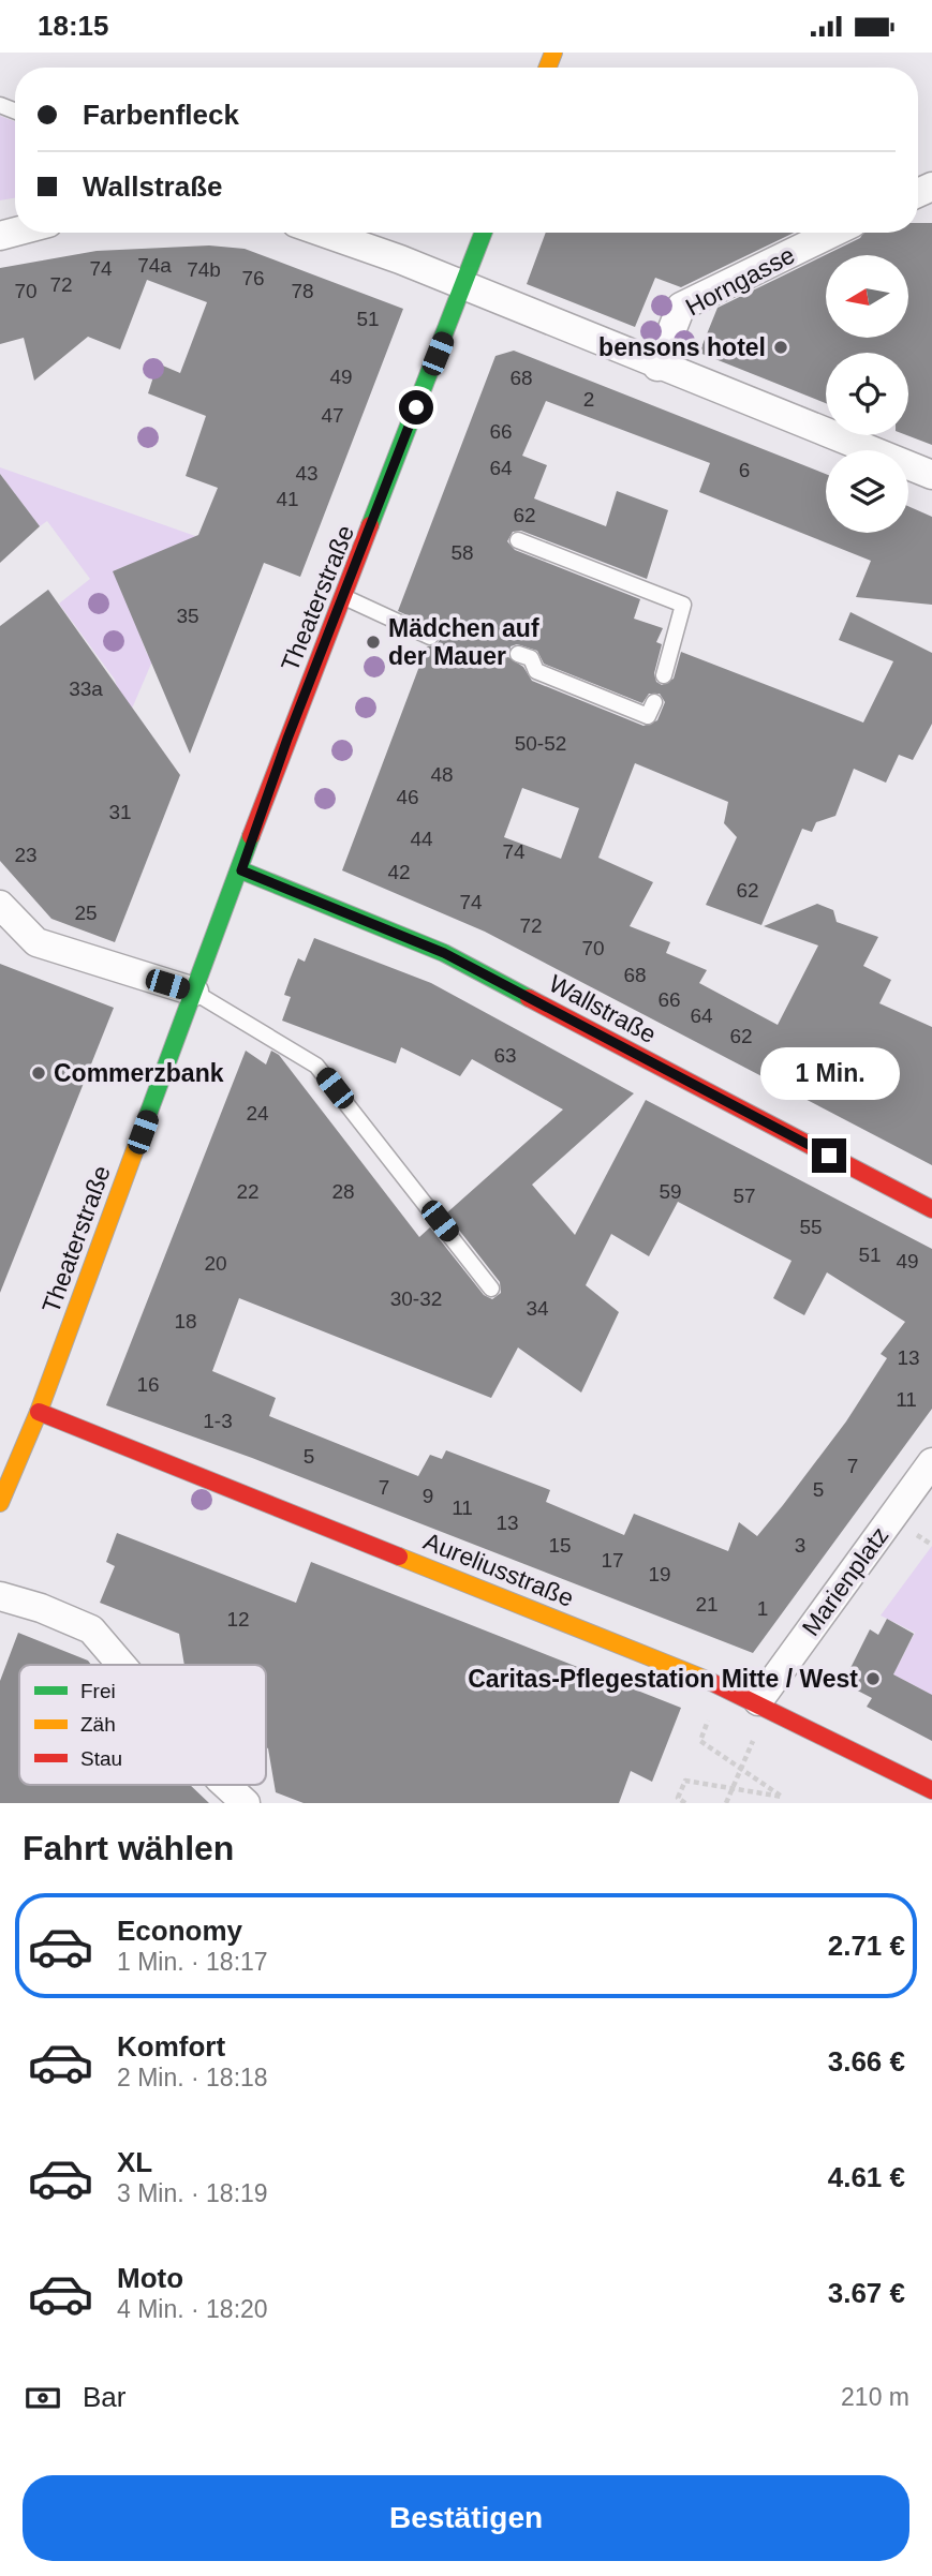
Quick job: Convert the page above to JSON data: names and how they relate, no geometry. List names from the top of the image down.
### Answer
{
  "streets": {
    "street": [
      "Horngasse",
      "Theaterstraße",
      "Wallstraße",
      "Aureliusstraße",
      "Marienplatz"
    ]
  },
  "crossings": [
    ["Theaterstraße", "Wallstraße"],
    ["Theaterstraße", "Aureliusstraße"],
    ["Aureliusstraße", "Marienplatz"]
  ],
  "places": [
    "bensons hotel",
    "Mädchen auf der Mauer",
    "Commerzbank",
    "Caritas-Pflegestation Mitte / West"
  ],
  "house_numbers": [
    "74a",
    "74",
    "74b",
    "76",
    "72",
    "70",
    "78",
    "51",
    "49",
    "68",
    "2",
    "47",
    "66",
    "64",
    "6",
    "43",
    "41",
    "62",
    "58",
    "35",
    "33a",
    "50-52",
    "48",
    "46",
    "31",
    "44",
    "74",
    "23",
    "42",
    "62",
    "74",
    "25",
    "72",
    "70",
    "68",
    "66",
    "64",
    "62",
    "63",
    "24",
    "22",
    "28",
    "59",
    "57",
    "55",
    "51",
    "49",
    "20",
    "30-32",
    "34",
    "18",
    "13",
    "16",
    "11",
    "1-3",
    "5",
    "7",
    "7",
    "5",
    "9",
    "11",
    "13",
    "15",
    "3",
    "17",
    "19",
    "21",
    "1",
    "12"
  ],
  "legend": ["Frei", "Zäh", "Stau"],
  "north": "left",
  "page": {
    "status": "18:15",
    "banner": ["Farbenfleck", "Wallstraße"],
    "bubble": "1 Min.",
    "heading": "Fahrt wählen",
    "list": [
      {
        "name": "Economy",
        "note": "1 Min. · 18:17",
        "value": "2.71 €"
      },
      {
        "name": "Komfort",
        "note": "2 Min. · 18:18",
        "value": "3.66 €"
      },
      {
        "name": "XL",
        "note": "3 Min. · 18:19",
        "value": "4.61 €"
      },
      {
        "name": "Moto",
        "note": "4 Min. · 18:20",
        "value": "3.67 €"
      }
    ],
    "pay": ["Bar", "210 m"],
    "buttons": "Bestätigen"
  }
}
